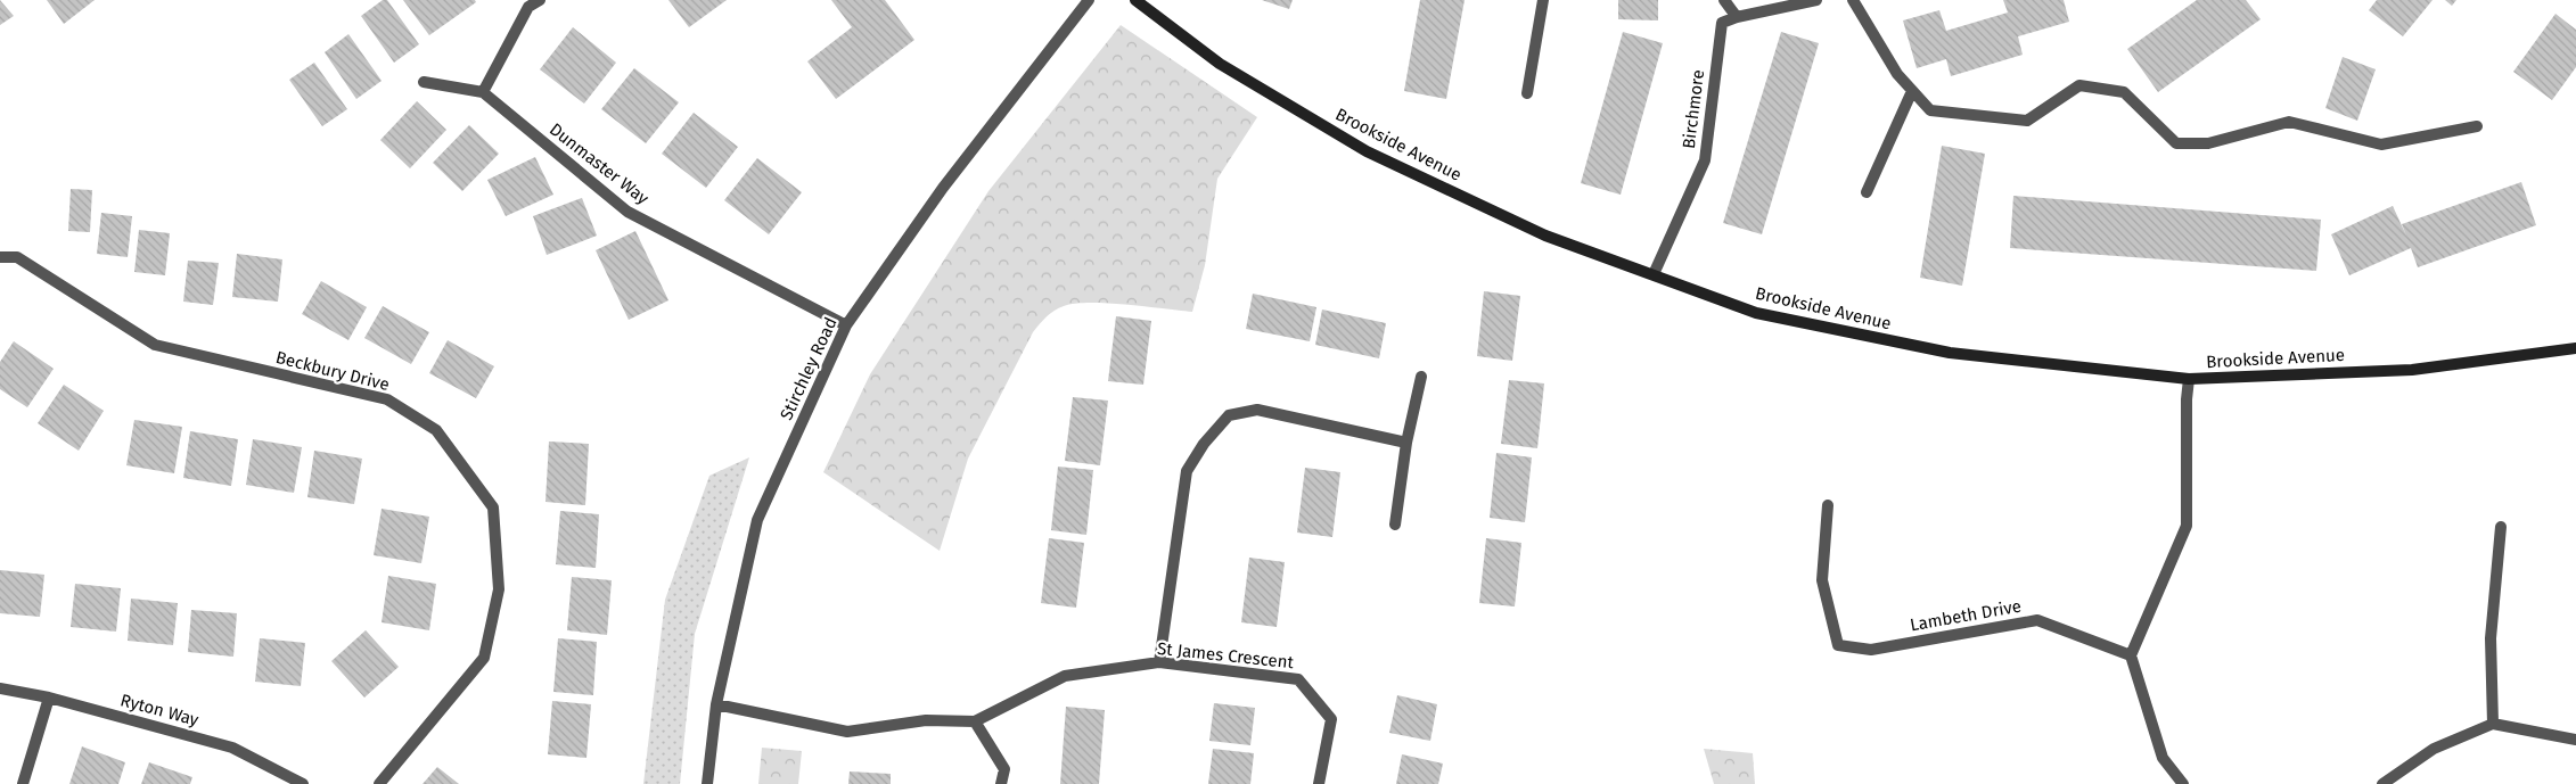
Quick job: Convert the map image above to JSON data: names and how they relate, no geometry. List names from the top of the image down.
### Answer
{
  "streets": {
    "street": [
      "Birchmore",
      "Brookside Avenue",
      "Dunmaster Way",
      "Stirchley Road",
      "Beckbury Drive",
      "Lambeth Drive",
      "St James Crescent",
      "Ryton Way"
    ]
  },
  "crossings": [
    ["Birchmore", "Brookside Avenue"],
    ["Dunmaster Way", "Stirchley Road"],
    ["Stirchley Road", "St James Crescent"]
  ]
}
